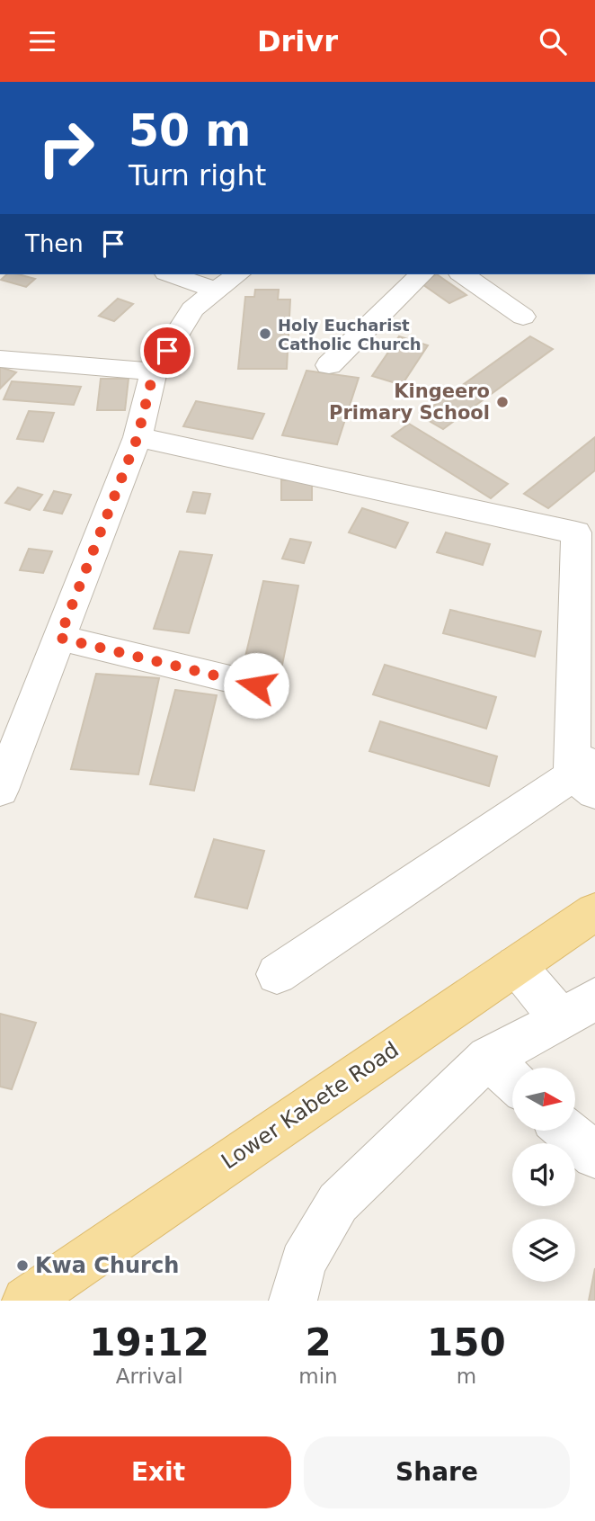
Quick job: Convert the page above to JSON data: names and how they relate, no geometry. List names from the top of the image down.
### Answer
{
  "streets": {
    "main road": ["Lower Kabete Road"]
  },
  "places": ["Holy Eucharist Catholic Church", "Kingeero Primary School", "Kwa Church"],
  "north": "right",
  "page": {
    "header": "Drivr",
    "turn": ["50 m", "Turn right"],
    "then": "Then",
    "eta": [
      "19:12",
      "Arrival",
      "2",
      "min",
      "150",
      "m"
    ],
    "buttons": ["Exit", "Share"]
  }
}
